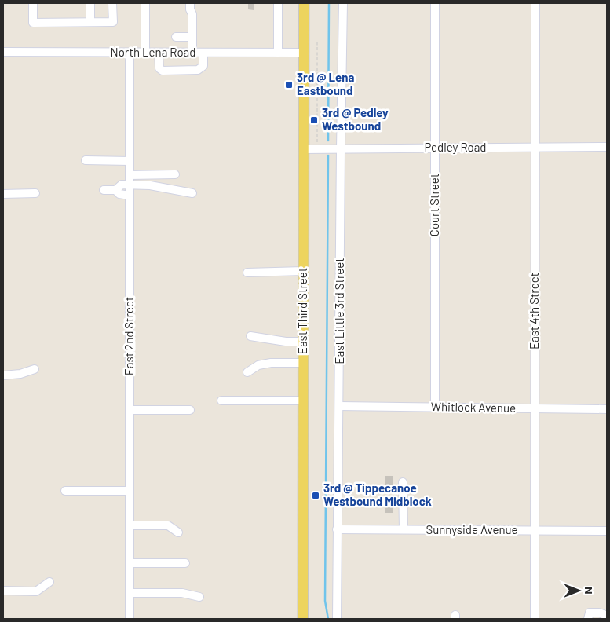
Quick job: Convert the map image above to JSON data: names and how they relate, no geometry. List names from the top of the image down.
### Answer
{
  "streets": {
    "main road": ["East Third Street"],
    "street": [
      "North Lena Road",
      "Pedley Road",
      "Court Street",
      "East Little 3rd Street",
      "East 4th Street",
      "East 2nd Street",
      "Whitlock Avenue",
      "Sunnyside Avenue"
    ]
  },
  "crossings": [
    ["North Lena Road", "East Third Street"],
    ["North Lena Road", "East 2nd Street"],
    ["Pedley Road", "Court Street"],
    ["Pedley Road", "East Third Street"],
    ["Pedley Road", "East Little 3rd Street"],
    ["Pedley Road", "East 4th Street"],
    ["Court Street", "Whitlock Avenue"],
    ["East Little 3rd Street", "Whitlock Avenue"],
    ["East Little 3rd Street", "Sunnyside Avenue"],
    ["East 4th Street", "Whitlock Avenue"],
    ["East 4th Street", "Sunnyside Avenue"]
  ],
  "places": {
    "transit": ["3rd @ Lena Eastbound", "3rd @ Pedley Westbound", "3rd @ Tippecanoe Westbound Midblock"]
  },
  "north": "right"
}
